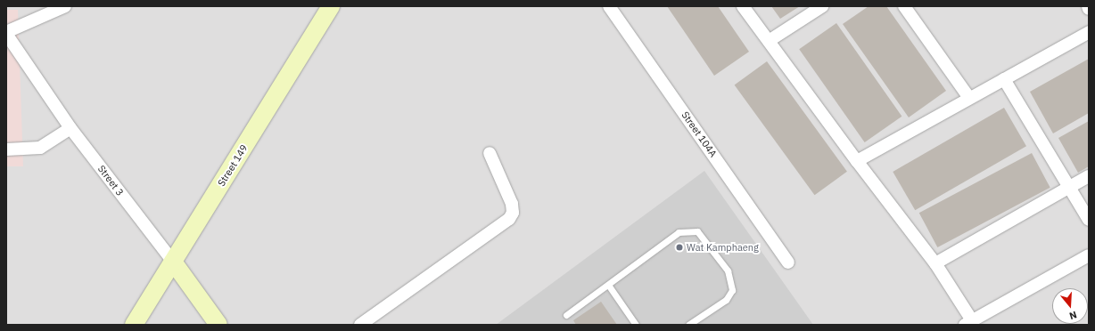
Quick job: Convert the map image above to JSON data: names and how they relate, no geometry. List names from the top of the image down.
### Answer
{
  "streets": {
    "street": ["Street 104A", "Street 149", "Street 3"]
  },
  "crossings": [
    ["Street 149", "Street 3"]
  ],
  "places": ["Wat Kamphaeng"],
  "north": "bottom"
}
